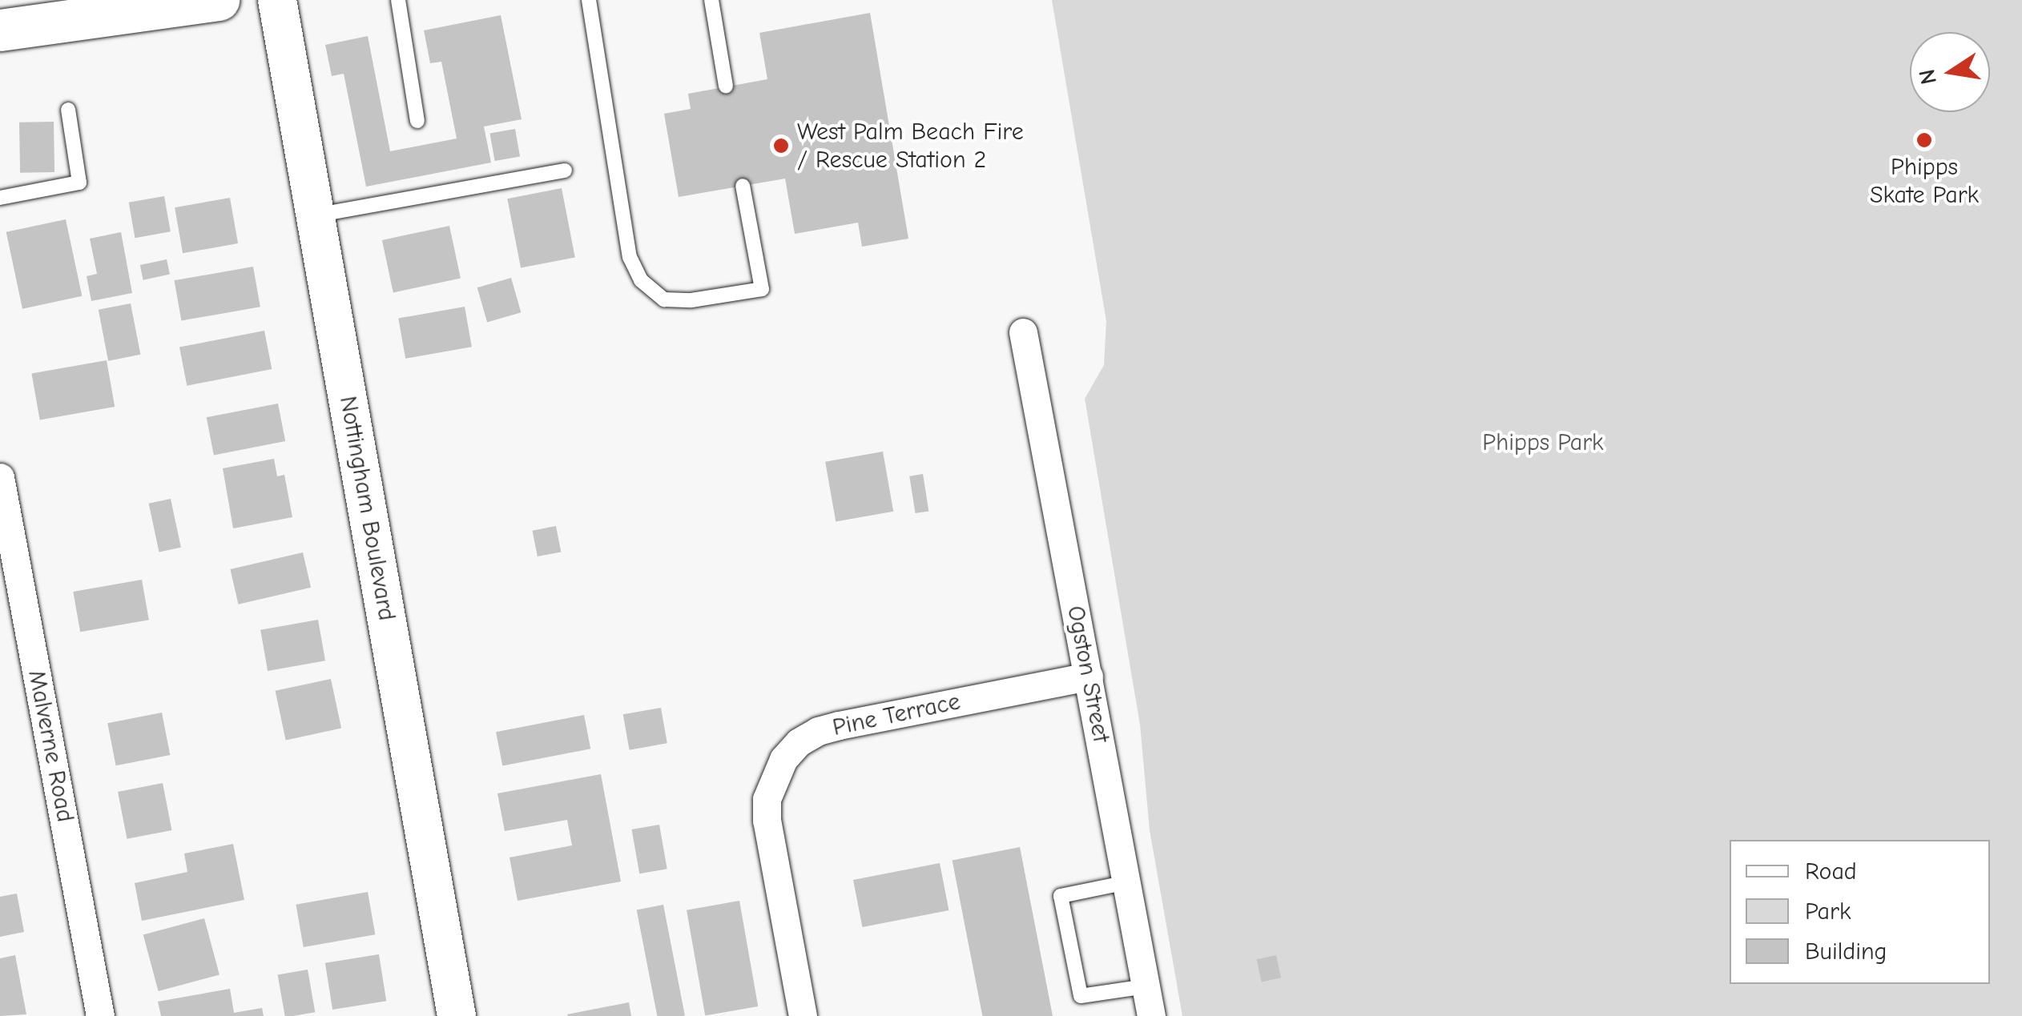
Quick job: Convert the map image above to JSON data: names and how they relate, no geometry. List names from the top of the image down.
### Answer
{
  "streets": {
    "street": [
      "Nottingham Boulevard",
      "Ogston Street",
      "Pine Terrace",
      "Malverne Road"
    ]
  },
  "crossings": [
    ["Ogston Street", "Pine Terrace"]
  ],
  "parks": ["Phipps Park"],
  "places": ["Phipps Skate Park", "West Palm Beach Fire / Rescue Station 2"],
  "legend": ["Road", "Park", "Building"],
  "north": "left"
}
